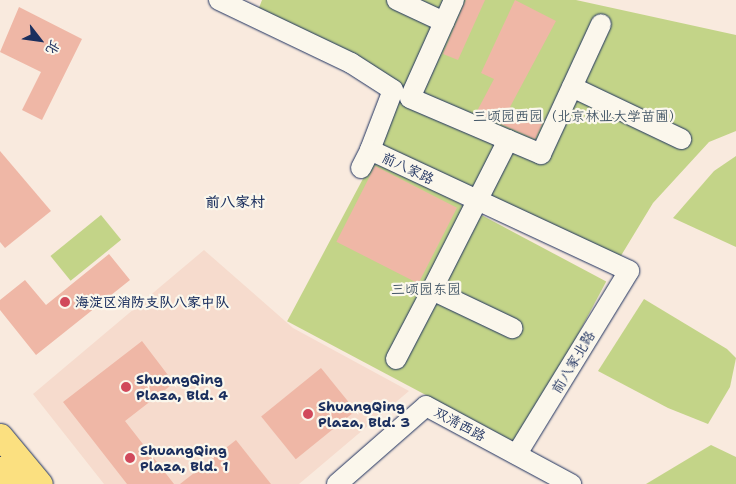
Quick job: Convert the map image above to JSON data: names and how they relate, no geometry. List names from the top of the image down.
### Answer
{
  "streets": {
    "street": ["前八家路", "前八家北路", "双清西路"]
  },
  "crossings": [
    ["前八家路", "前八家北路"],
    ["前八家北路", "双清西路"]
  ],
  "districts": ["前八家村"],
  "parks": ["三顷园西园（北京林业大学苗圃）", "三顷园东园"],
  "places": [
    "海淀区消防支队八家中队",
    "ShuangQing Plaza, Bld. 4",
    "ShuangQing Plaza, Bld. 3",
    "ShuangQing Plaza, Bld. 1"
  ],
  "north": "bottom right"
}
